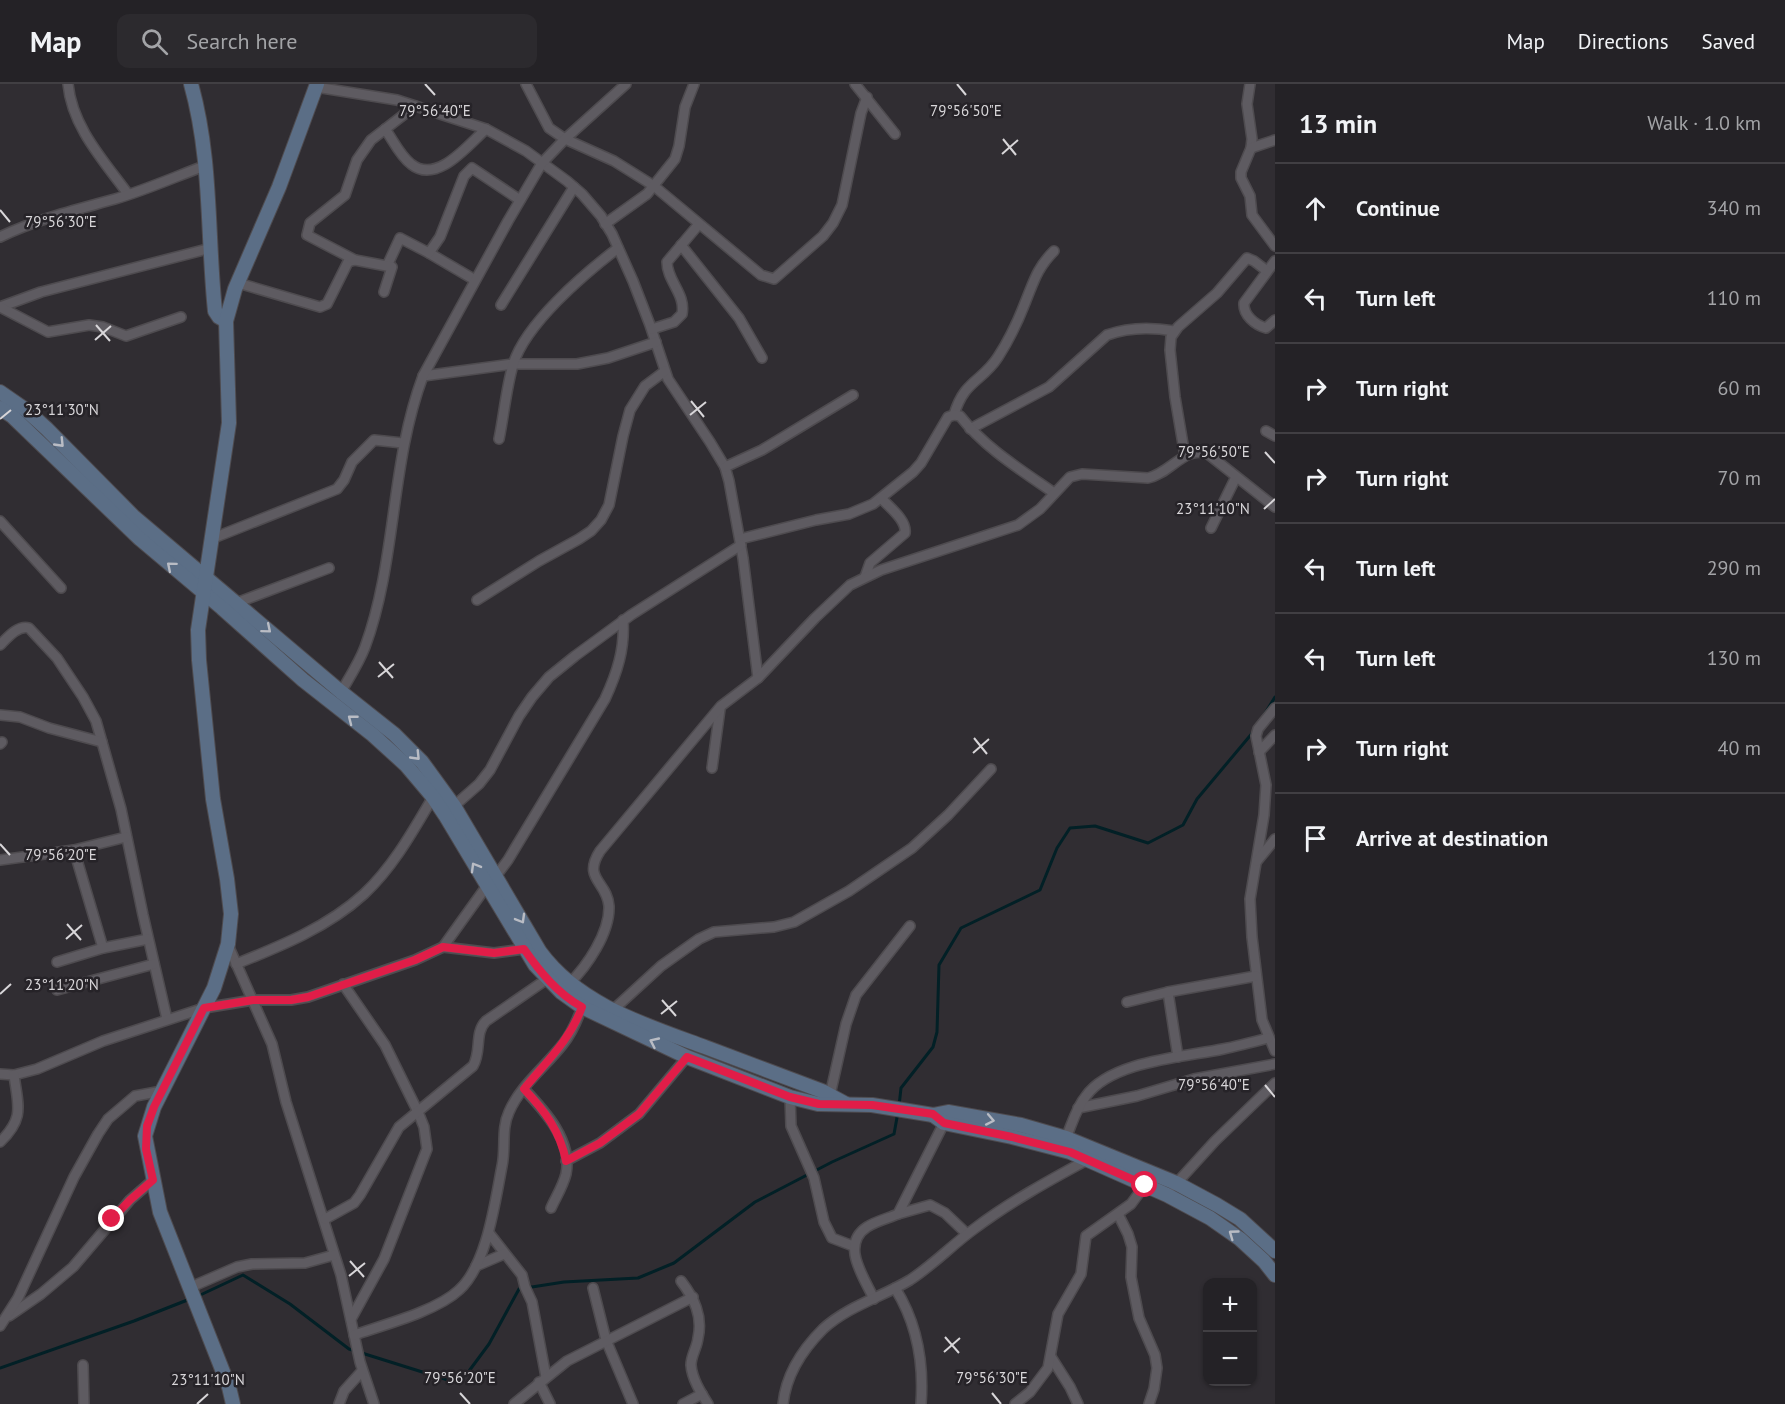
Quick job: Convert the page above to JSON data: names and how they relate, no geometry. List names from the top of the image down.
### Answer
{
  "page": {
    "header": "Map",
    "search": "Search here",
    "nav": ["Map", "Directions", "Saved"],
    "heading": ["13 min", "Walk · 1.0 km"],
    "list": [
      ["Continue", "340 m"],
      ["Turn left", "110 m"],
      ["Turn right", "60 m"],
      ["Turn right", "70 m"],
      ["Turn left", "290 m"],
      ["Turn left", "130 m"],
      ["Turn right", "40 m"],
      "Arrive at destination"
    ],
    "map_buttons": ["+", "−"]
  },
  "coordinates": [
    "79°56'40\"E",
    "79°56'50\"E",
    "79°56'30\"E",
    "23°11'30\"N",
    "23°11'10\"N",
    "79°56'20\"E",
    "23°11'20\"N"
  ]
}
